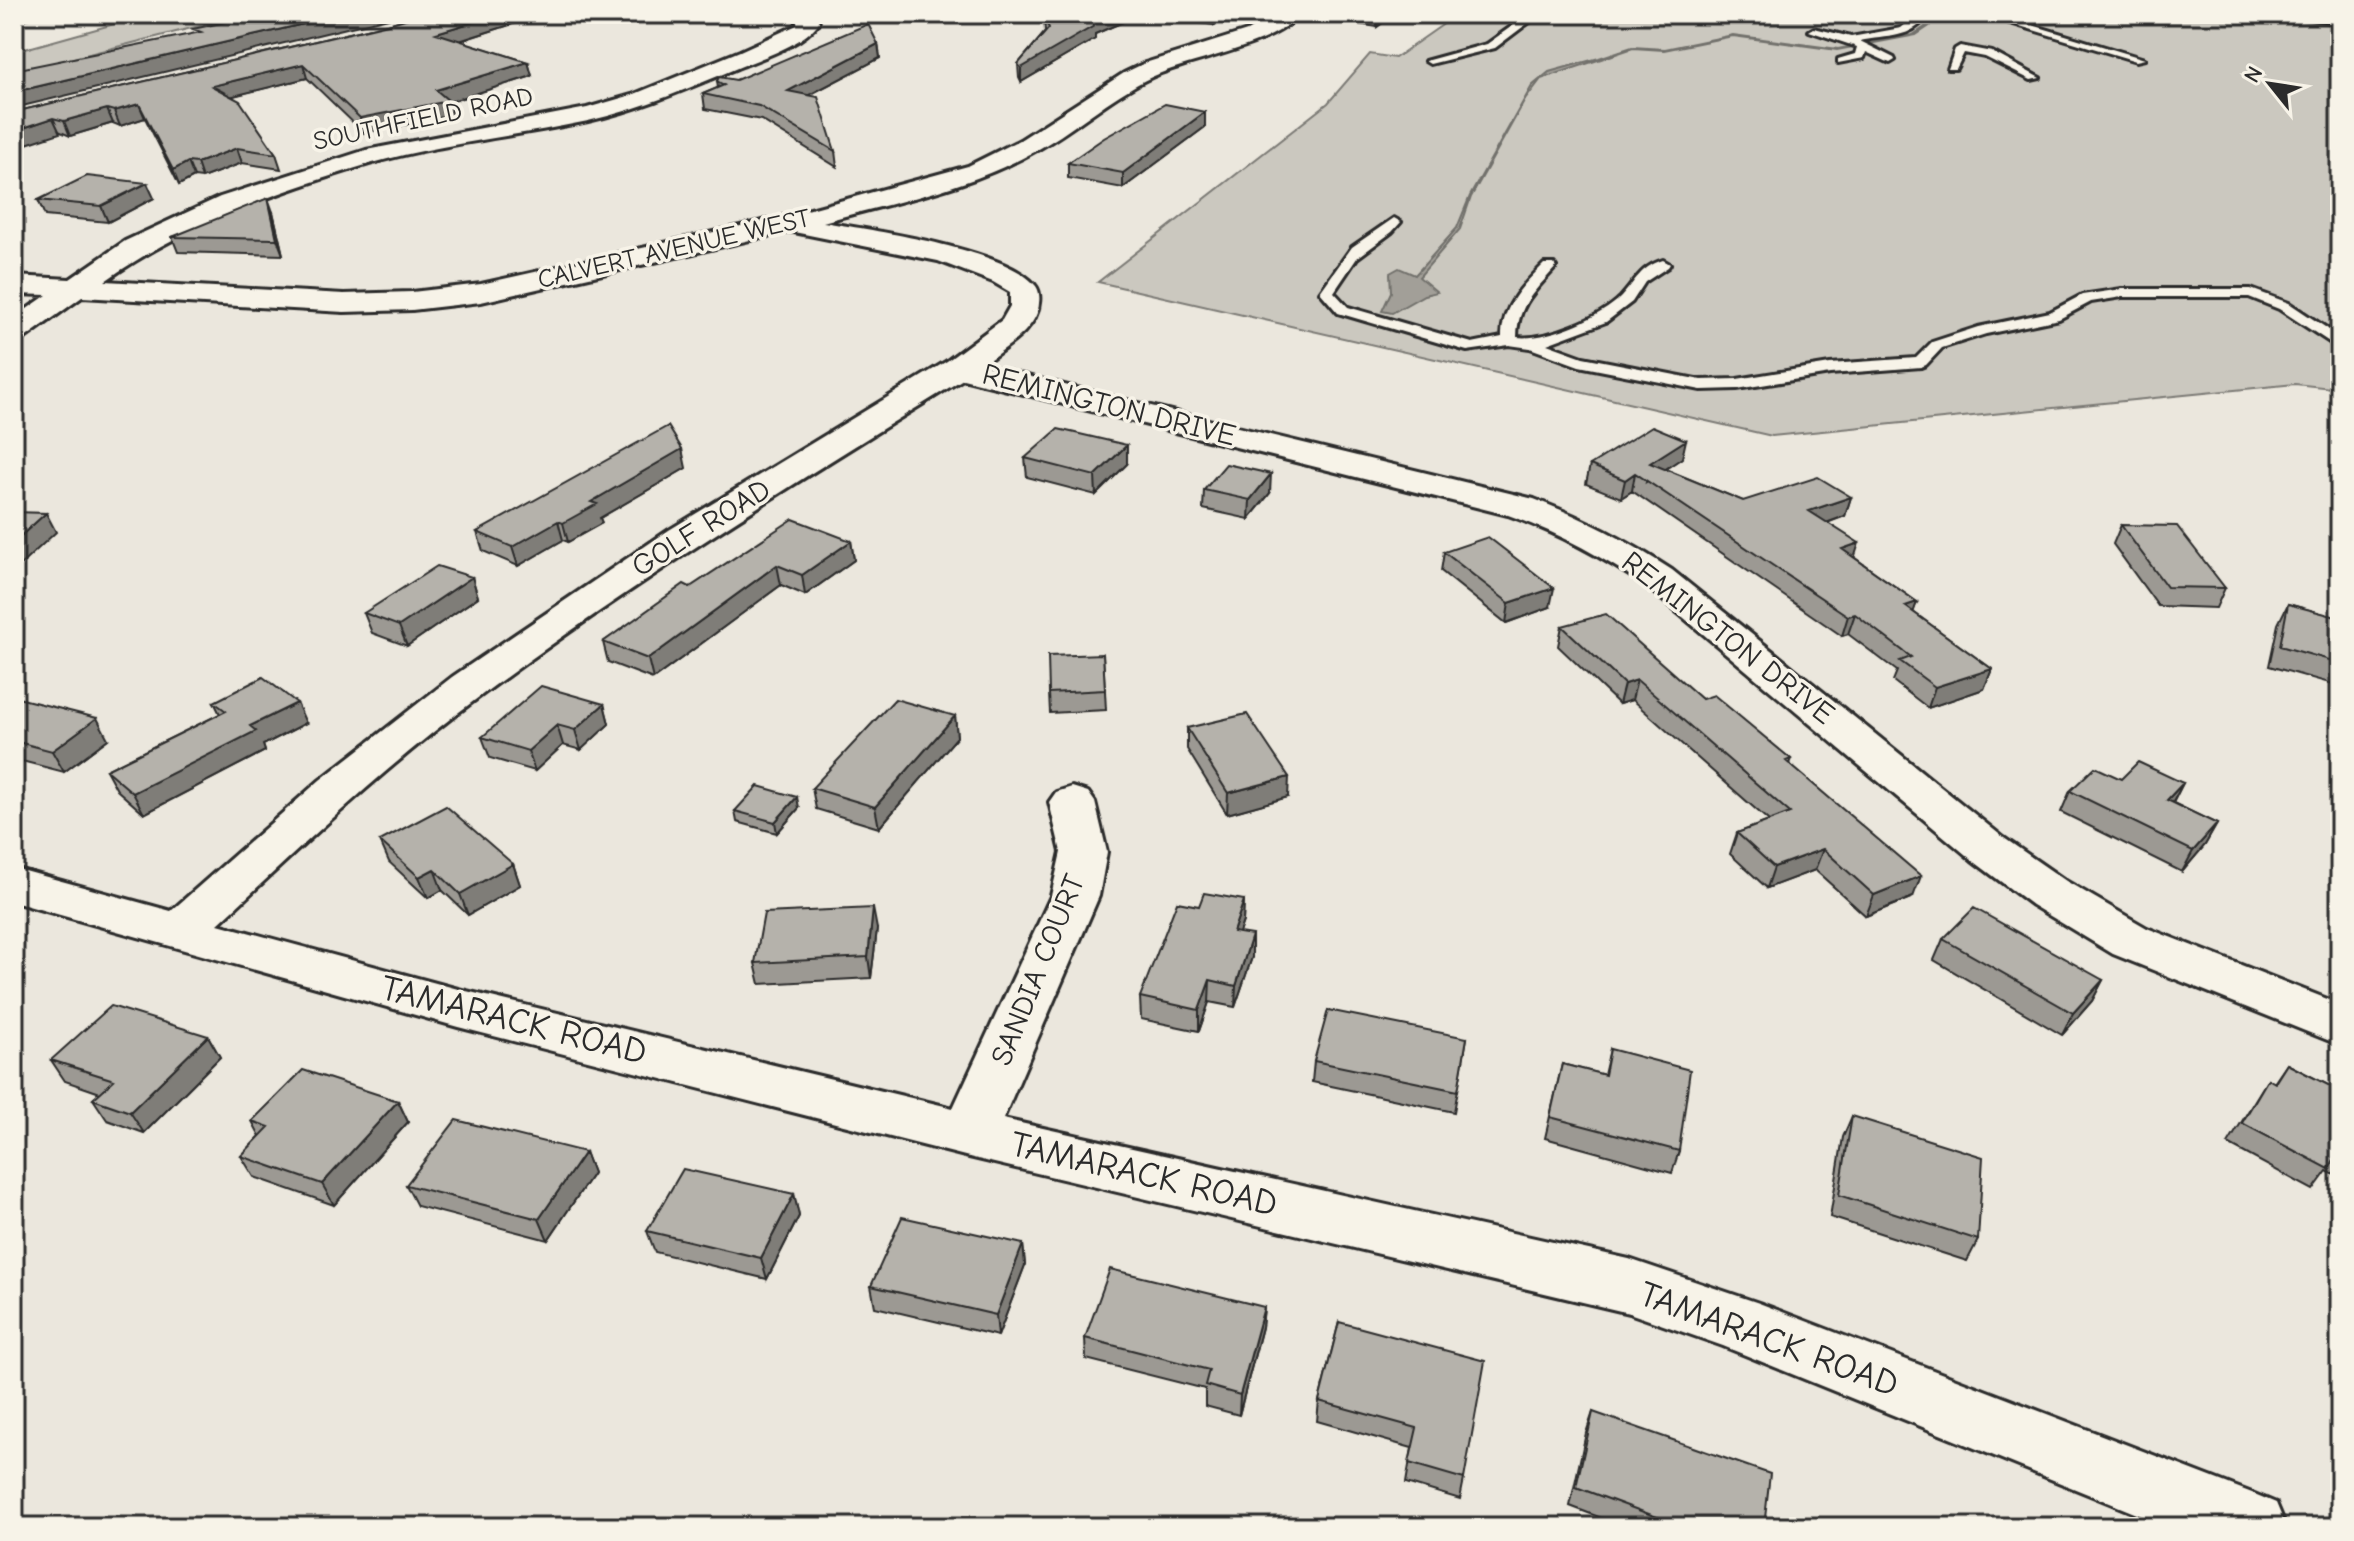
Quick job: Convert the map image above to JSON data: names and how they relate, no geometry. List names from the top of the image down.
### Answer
{
  "streets": {
    "street": [
      "SOUTHFIELD ROAD",
      "CALVERT AVENUE WEST",
      "REMINGTON DRIVE",
      "GOLF ROAD",
      "SANDIA COURT",
      "TAMARACK ROAD"
    ]
  },
  "crossings": [
    ["SOUTHFIELD ROAD", "CALVERT AVENUE WEST"],
    ["CALVERT AVENUE WEST", "GOLF ROAD"],
    ["REMINGTON DRIVE", "GOLF ROAD"],
    ["GOLF ROAD", "TAMARACK ROAD"],
    ["SANDIA COURT", "TAMARACK ROAD"]
  ],
  "north": "top left"
}
